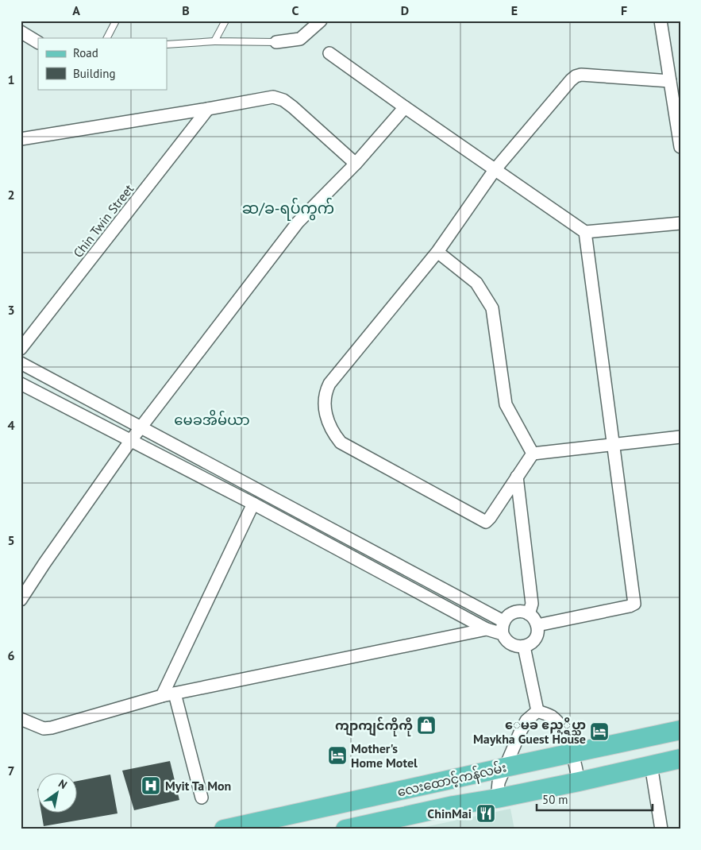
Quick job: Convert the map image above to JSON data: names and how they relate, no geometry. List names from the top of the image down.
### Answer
{
  "streets": {
    "main road": ["လေးထောင့်ကန်လမ်း"],
    "street": ["Chin Twin Street"]
  },
  "districts": ["ဆ/ခ-ရပ်ကွက်", "မေခအိမ်ယာ"],
  "places": {
    "shop": ["ကျာကျင်ကိုကို"],
    "hotel": ["ေမခ ဧည့္ရိပ္သာ Maykha Guest House", "Mother's Home Motel"],
    "hospital": ["Myit Ta Mon"],
    "restaurant": ["ChinMai"]
  },
  "legend": ["Road", "Building"],
  "scale_bar": "50 m",
  "north": "top right",
  "grid": {
    "columns": [
      "A",
      "B",
      "C",
      "D",
      "E",
      "F"
    ],
    "rows": [
      "1",
      "2",
      "3",
      "4",
      "5",
      "6",
      "7"
    ]
  }
}
